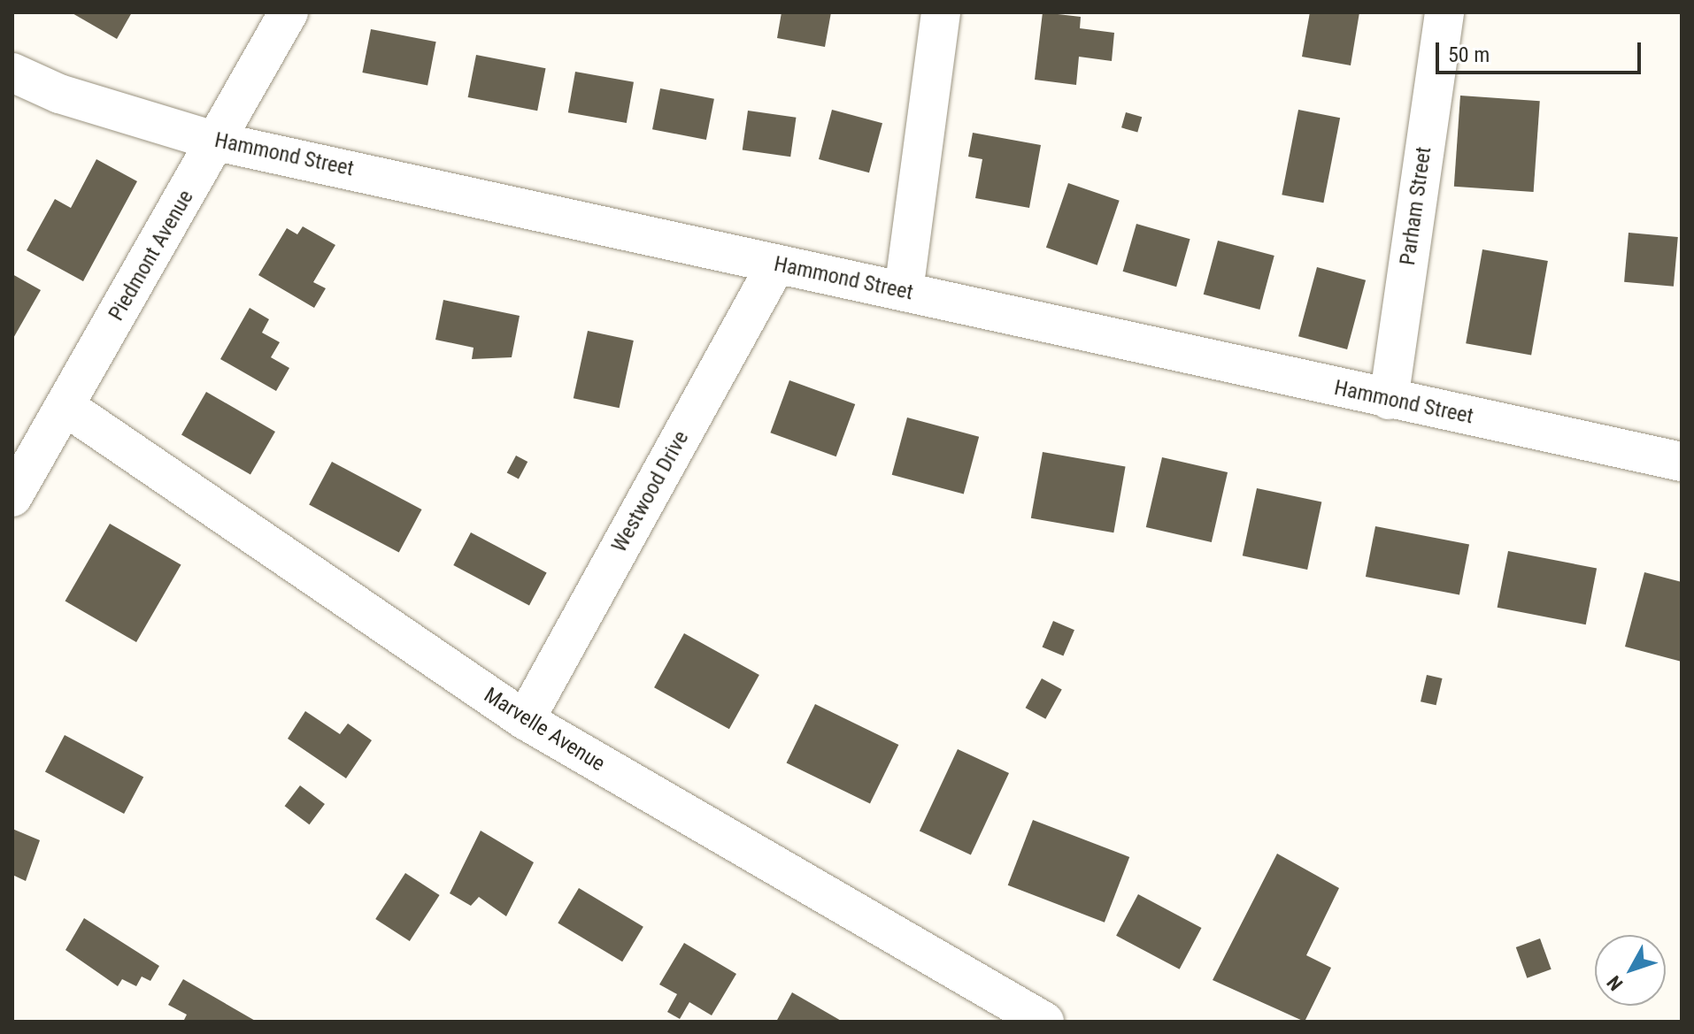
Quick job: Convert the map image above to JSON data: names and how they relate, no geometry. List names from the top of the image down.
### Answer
{
  "streets": {
    "street": [
      "Hammond Street",
      "Parham Street",
      "Piedmont Avenue",
      "Westwood Drive",
      "Marvelle Avenue"
    ]
  },
  "crossings": [
    ["Hammond Street", "Parham Street"],
    ["Hammond Street", "Piedmont Avenue"],
    ["Hammond Street", "Westwood Drive"],
    ["Piedmont Avenue", "Marvelle Avenue"],
    ["Westwood Drive", "Marvelle Avenue"]
  ],
  "scale_bar": "50 m",
  "north": "bottom left"
}
